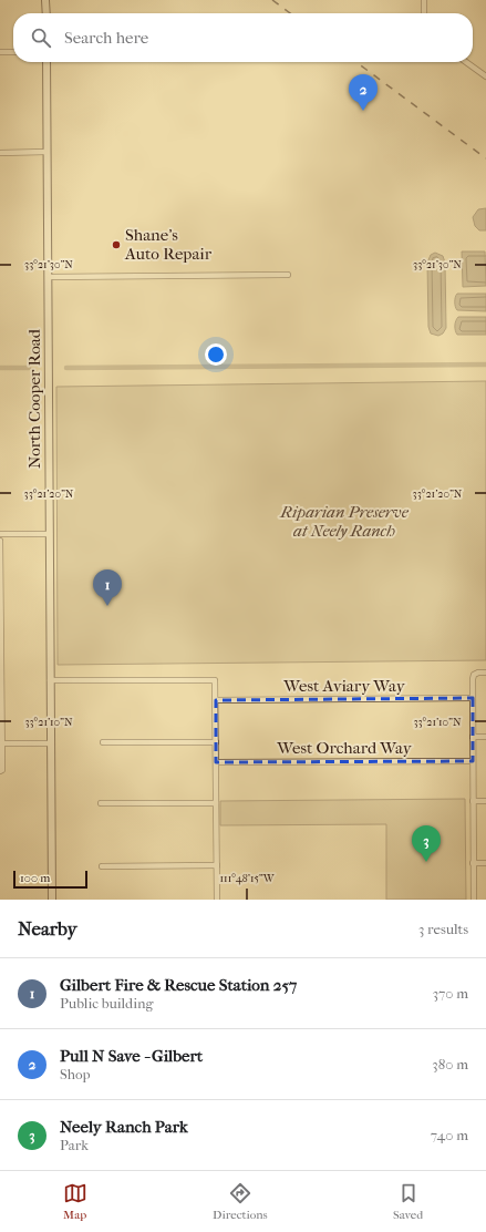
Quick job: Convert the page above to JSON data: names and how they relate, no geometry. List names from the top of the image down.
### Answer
{
  "streets": {
    "main road": ["North Cooper Road"],
    "street": ["West Aviary Way", "West Orchard Way"]
  },
  "parks": ["Riparian Preserve at Neely Ranch"],
  "places": ["Shane's Auto Repair"],
  "scale_bar": "100 m",
  "page": {
    "search": "Search here",
    "pins": ["2", "1", "3"],
    "scale": "100 m",
    "heading": ["Nearby", "3 results"],
    "list": [
      {
        "mark": "1",
        "name": "Gilbert Fire & Rescue Station 257",
        "note": "Public building",
        "value": "370 m"
      },
      {
        "mark": "2",
        "name": "Pull N Save - Gilbert",
        "note": "Shop",
        "value": "380 m"
      },
      {
        "mark": "3",
        "name": "Neely Ranch Park",
        "note": "Park",
        "value": "740 m"
      }
    ],
    "nav": ["Map", "Directions", "Saved"]
  },
  "coordinates": [
    "33°21'30\"N",
    "33°21'20\"N",
    "33°21'10\"N",
    "111°48'15\"W"
  ]
}
